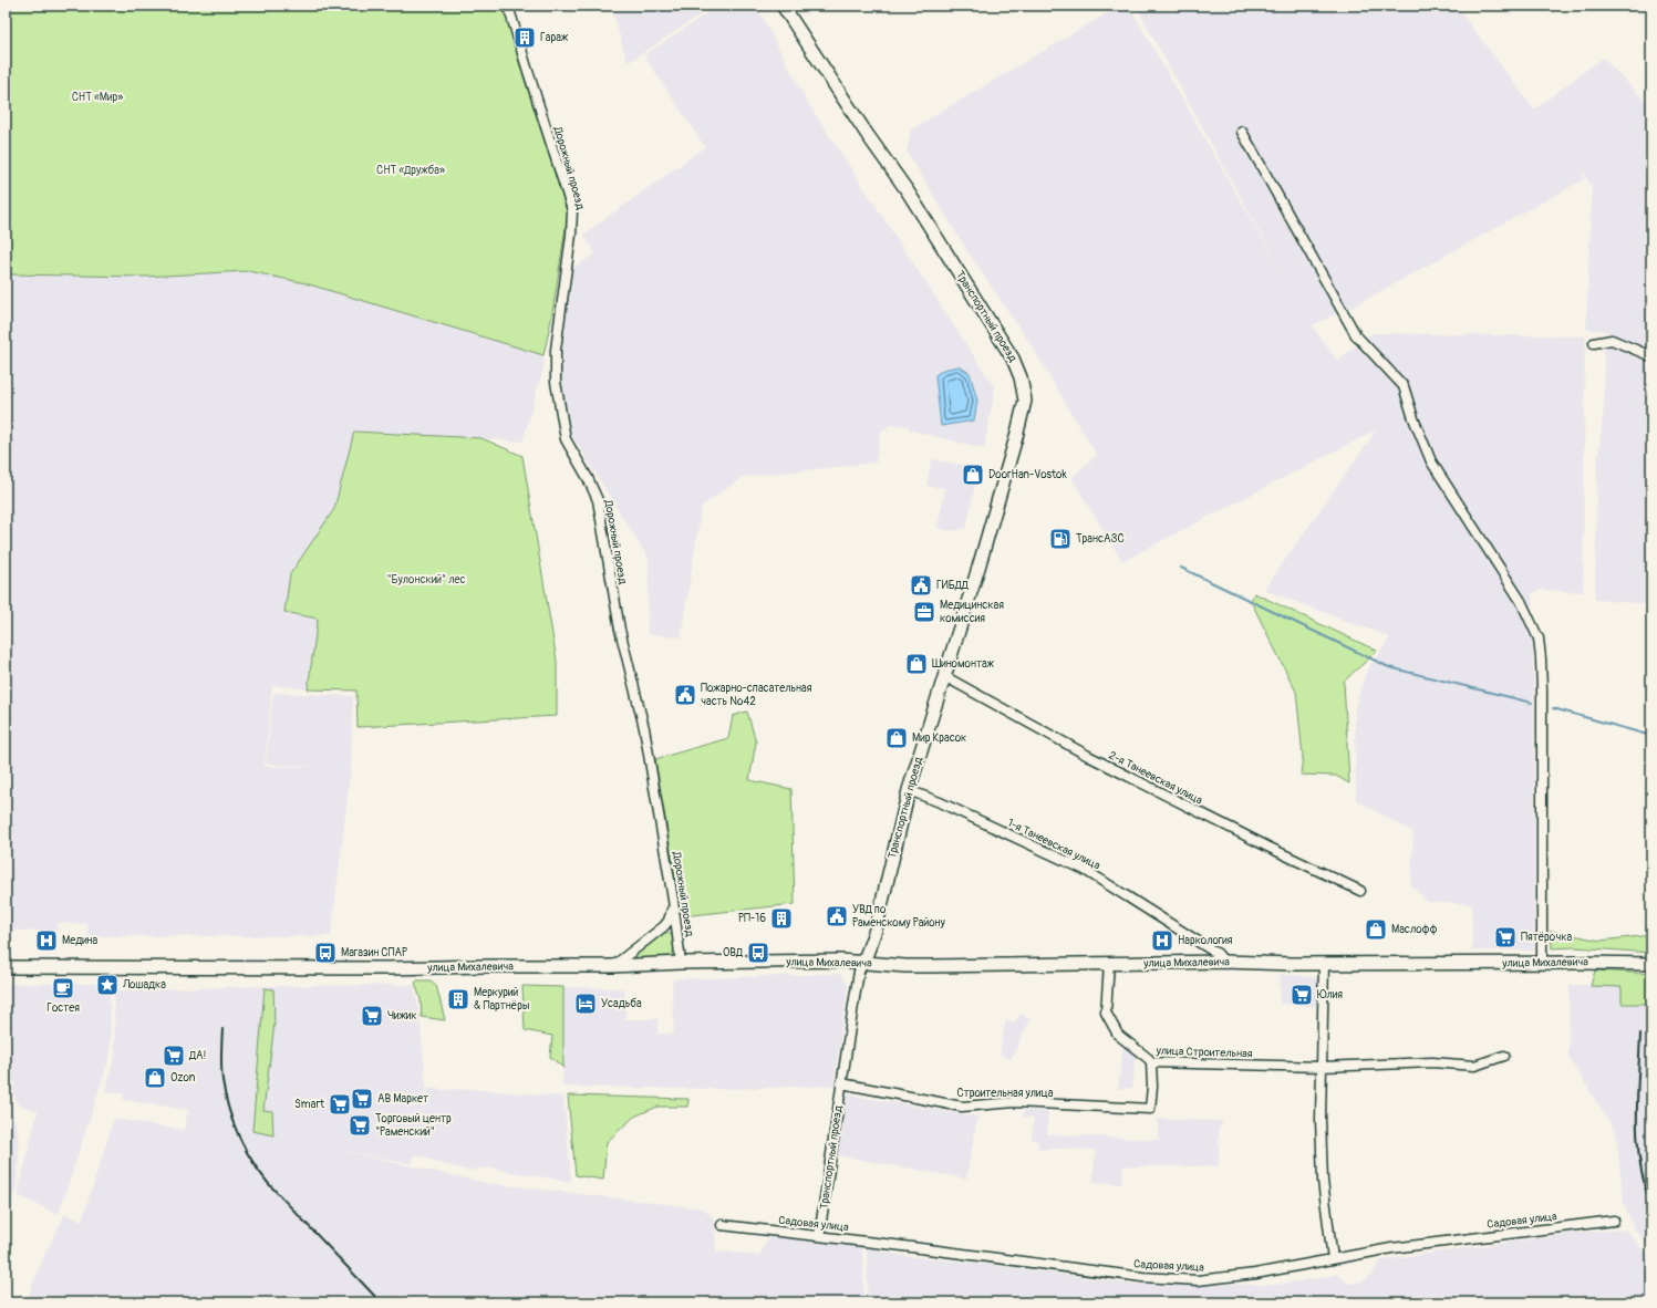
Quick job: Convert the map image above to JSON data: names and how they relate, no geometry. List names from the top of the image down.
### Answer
{
  "streets": {
    "main road": ["Транспортный проезд", "улица Михалевича"],
    "street": [
      "Дорожный проезд",
      "2-я Танеевская улица",
      "1-я Танеевская улица",
      "улица Строительная",
      "Строительная улица",
      "Садовая улица"
    ]
  },
  "crossings": [
    ["Дорожный проезд", "улица Михалевича"],
    ["Транспортный проезд", "2-я Танеевская улица"],
    ["Транспортный проезд", "1-я Танеевская улица"],
    ["Транспортный проезд", "улица Михалевича"],
    ["Транспортный проезд", "Строительная улица"],
    ["Транспортный проезд", "Садовая улица"],
    ["1-я Танеевская улица", "улица Михалевича"],
    ["улица Михалевича", "улица Строительная"],
    ["улица Строительная", "Строительная улица"]
  ],
  "parks": ["СНТ «Мир»", "СНТ «Дружба»", "\"Булонский\" лес"],
  "places": {
    "building": ["Гараж", "РП-16", "Меркурий & Партнёры"],
    "shop": [
      "DoorHan-Vostok",
      "Шиномонтаж",
      "Мир Красок",
      "Маслофф",
      "Ozon"
    ],
    "fuel station": ["ТрансАЗС"],
    "public building": ["ГИБДД", "Пожарно-спасательная часть №42", "УВД по Раменскому Району"],
    "office": ["Медицинская комиссия"],
    "supermarket": [
      "Пятёрочка",
      "Юлия",
      "Чижик",
      "ДА!",
      "АВ Маркет",
      "Smart",
      "Торговый центр \"Раменский\""
    ],
    "hospital": ["Медина", "Наркология"],
    "bus stop": ["Магазин СПАР", "ОВД"],
    "place": ["Лошадка"],
    "cafe": ["Гостея"],
    "hotel": ["Усадьба"]
  }
}
